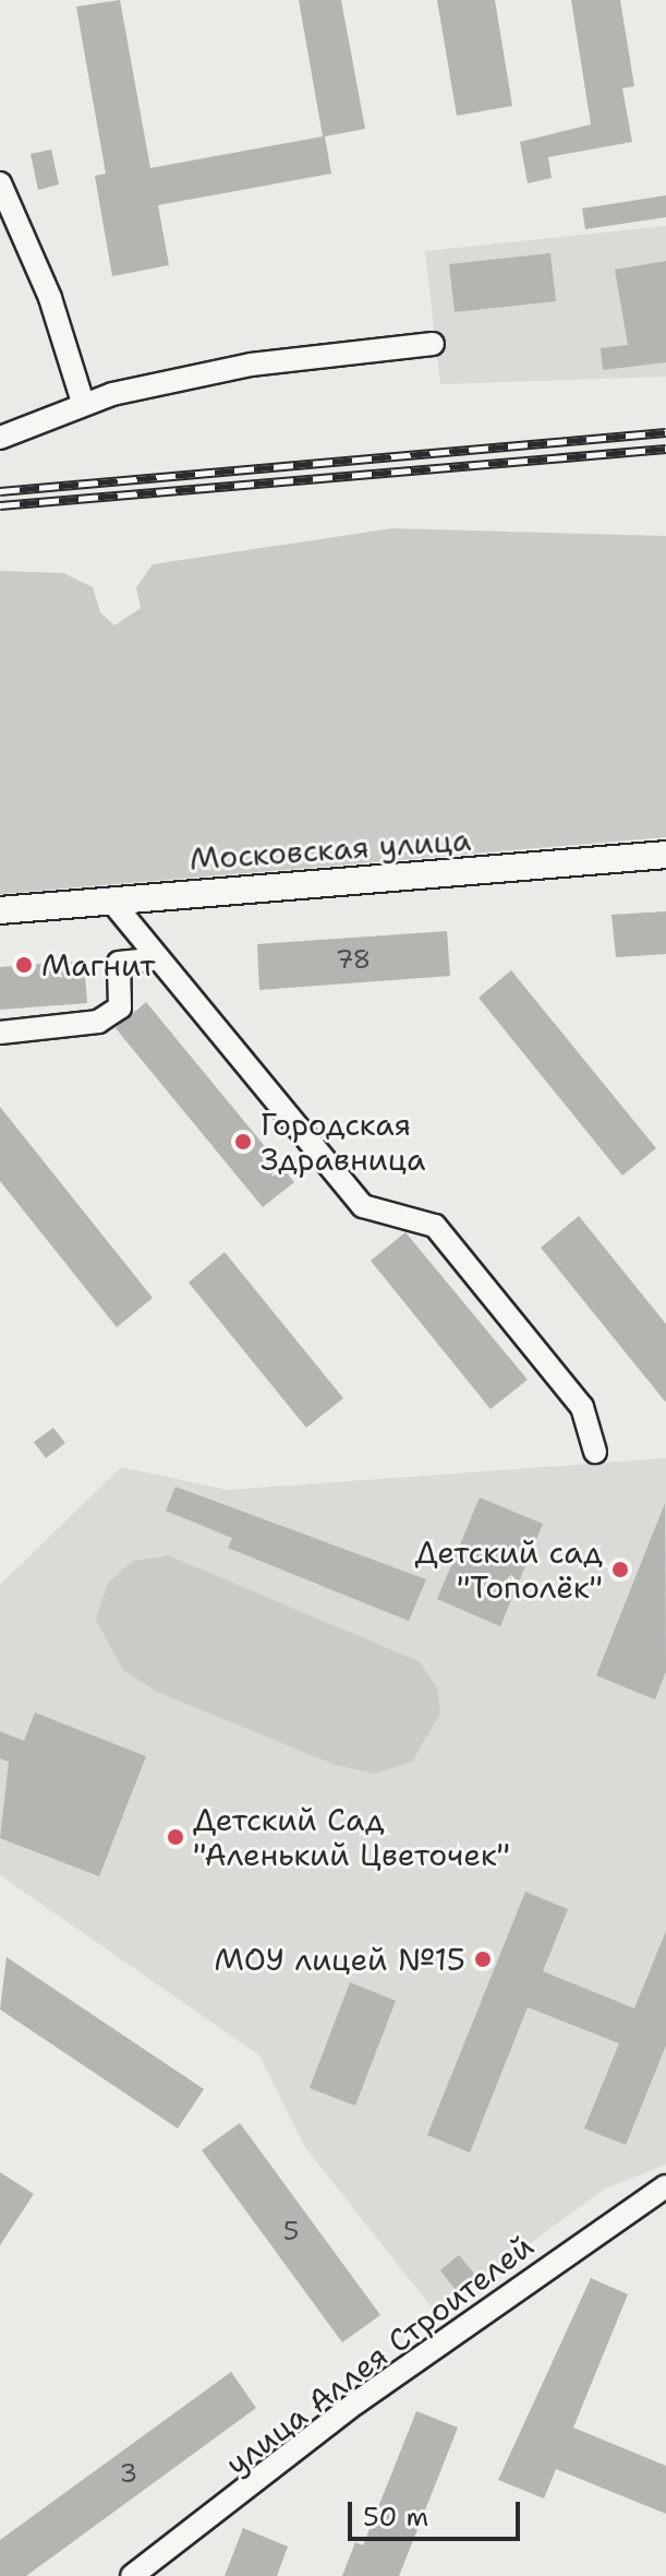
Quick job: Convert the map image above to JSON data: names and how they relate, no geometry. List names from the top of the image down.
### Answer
{
  "streets": {
    "street": ["Московская улица", "улица Аллея Строителей"]
  },
  "places": [
    "Магнит",
    "Городская Здравница",
    "Детский сад \"Тополёк\"",
    "Детский Сад \"Аленький Цветочек\"",
    "МОУ лицей №15"
  ],
  "house_numbers": ["78", "5", "3"],
  "scale_bar": "50 m"
}
